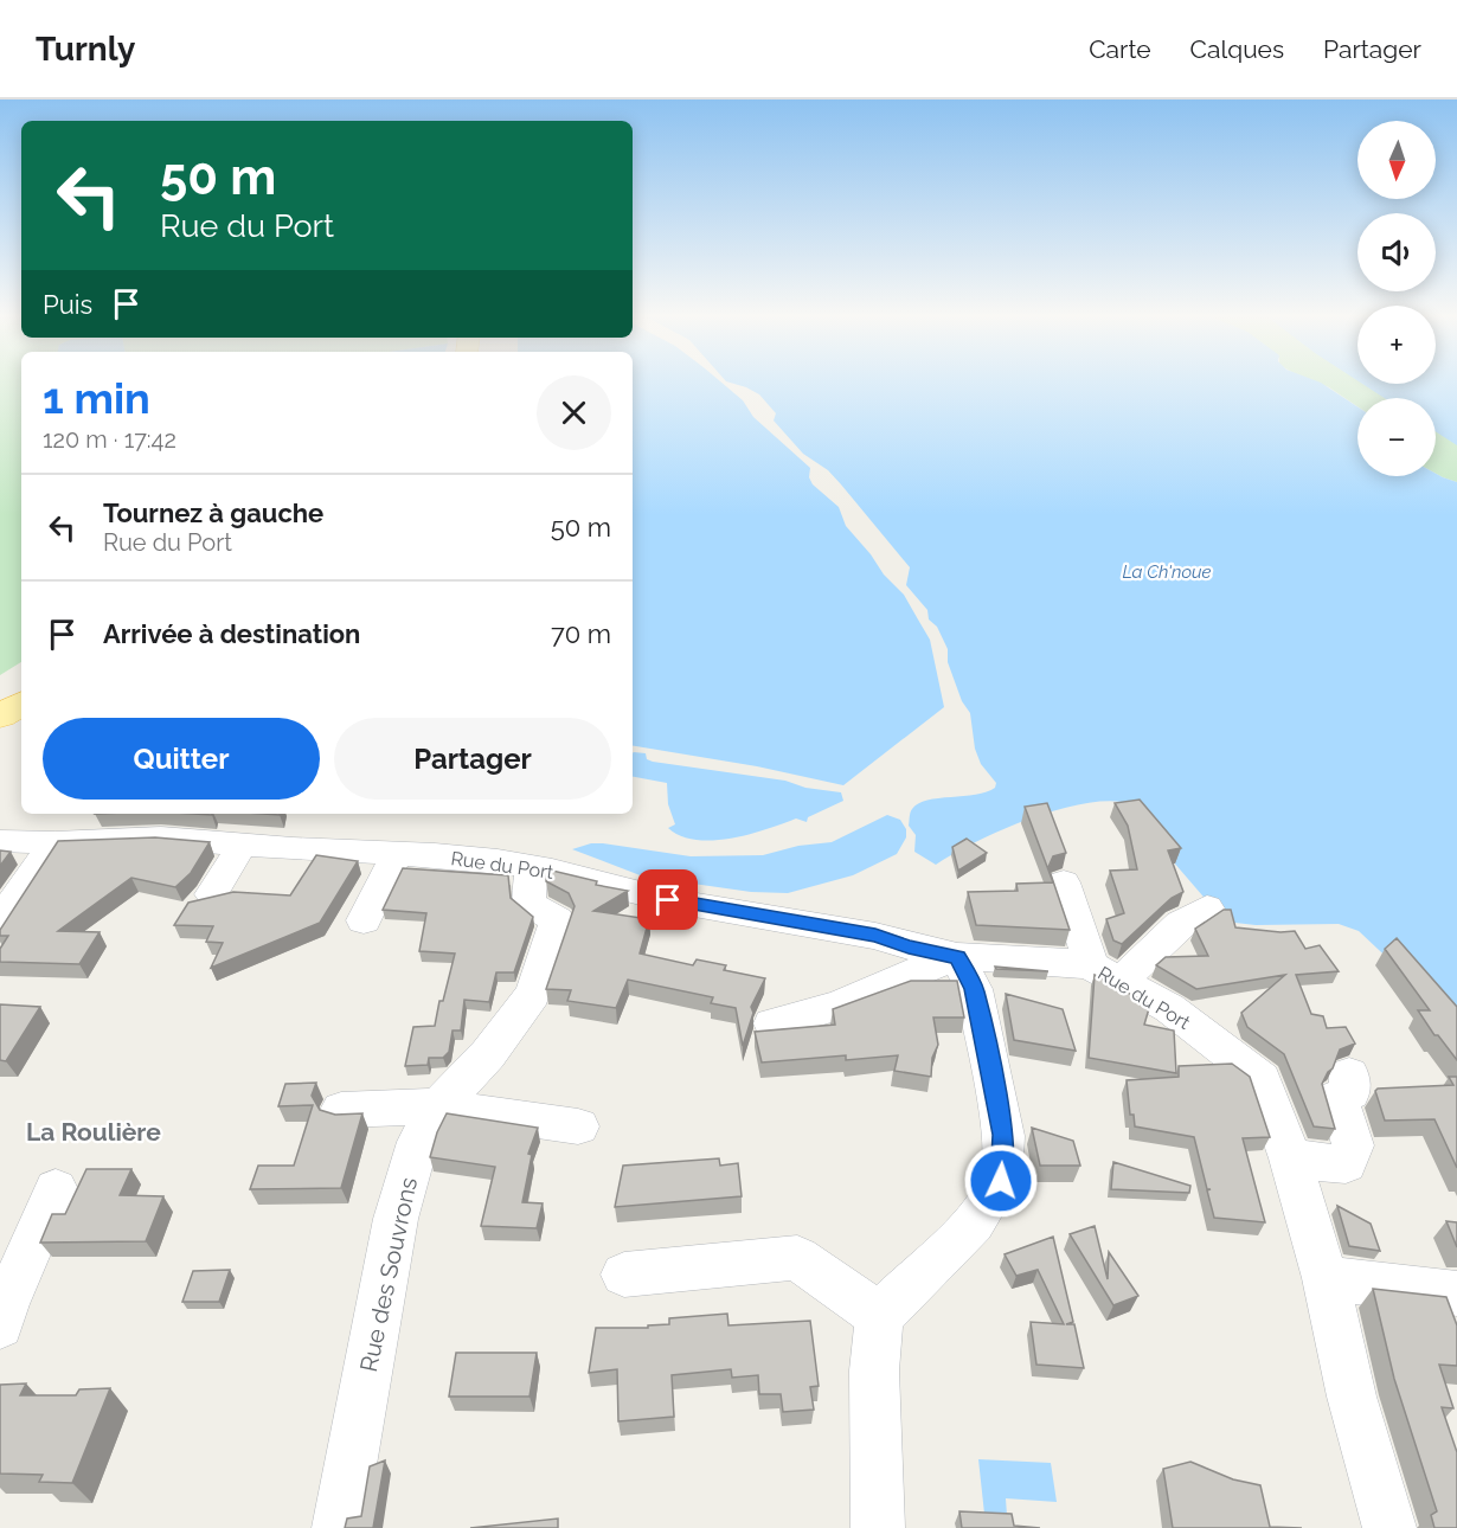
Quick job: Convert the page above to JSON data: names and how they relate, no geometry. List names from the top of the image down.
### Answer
{
  "streets": {
    "street": ["Rue du Port", "Rue des Souvrons"]
  },
  "crossings": [
    ["Rue du Port", "Rue des Souvrons"]
  ],
  "districts": ["La Roulière"],
  "water": ["La Ch'noue"],
  "north": "bottom",
  "page": {
    "header": "Turnly",
    "nav": ["Carte", "Calques", "Partager"],
    "map_buttons": ["+", "−"],
    "turn": ["50 m", "Rue du Port"],
    "then": "Puis",
    "heading": ["1 min", "120 m · 17:42"],
    "list": [
      {
        "name": "Tournez à gauche",
        "note": "Rue du Port",
        "value": "50 m"
      },
      {
        "name": "Arrivée à destination",
        "value": "70 m"
      }
    ],
    "buttons": ["Quitter", "Partager"]
  }
}
